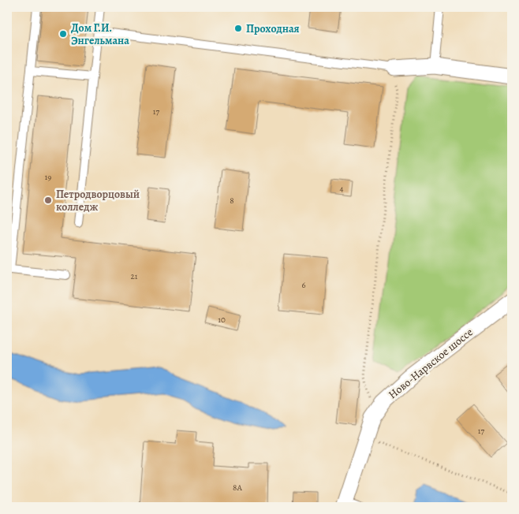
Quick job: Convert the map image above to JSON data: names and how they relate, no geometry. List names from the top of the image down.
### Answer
{
  "streets": {
    "street": ["Ново-Нарвское шоссе"]
  },
  "places": ["Проходная", "Дом Г.И. Энгельмана", "Петродворцовый колледж"],
  "house_numbers": [
    "17",
    "19",
    "4",
    "8",
    "21",
    "6",
    "10",
    "17",
    "8А"
  ]
}
